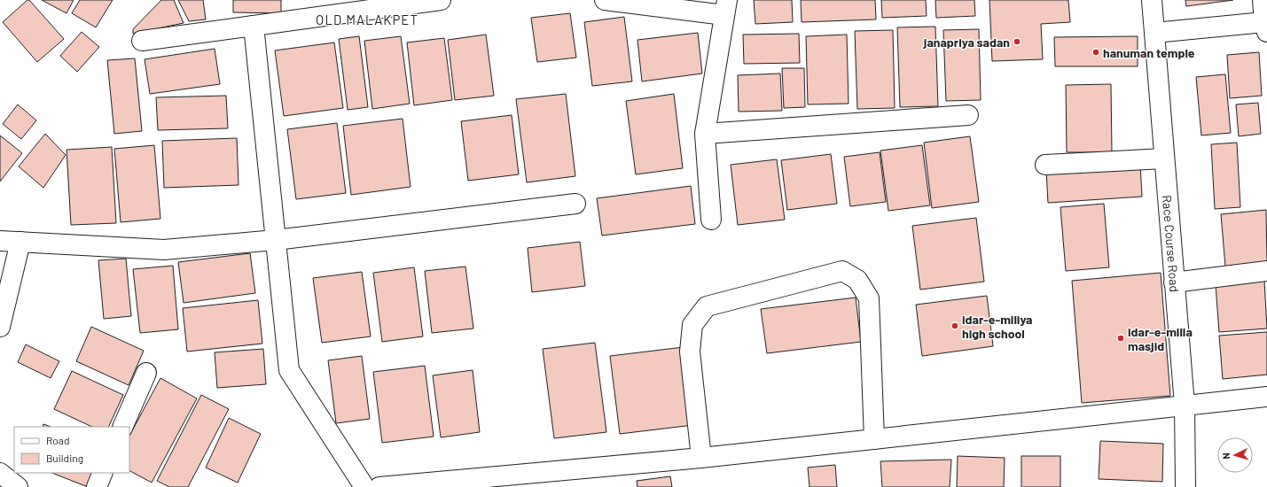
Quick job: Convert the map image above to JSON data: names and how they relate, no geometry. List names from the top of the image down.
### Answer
{
  "streets": {
    "street": ["Race Course Road"]
  },
  "districts": ["OLD MALAKPET"],
  "places": [
    "janapriya sadan",
    "hanuman temple",
    "idar-e-miliya high school",
    "idar-e-milia masjid"
  ],
  "legend": ["Road", "Building"],
  "north": "left"
}
